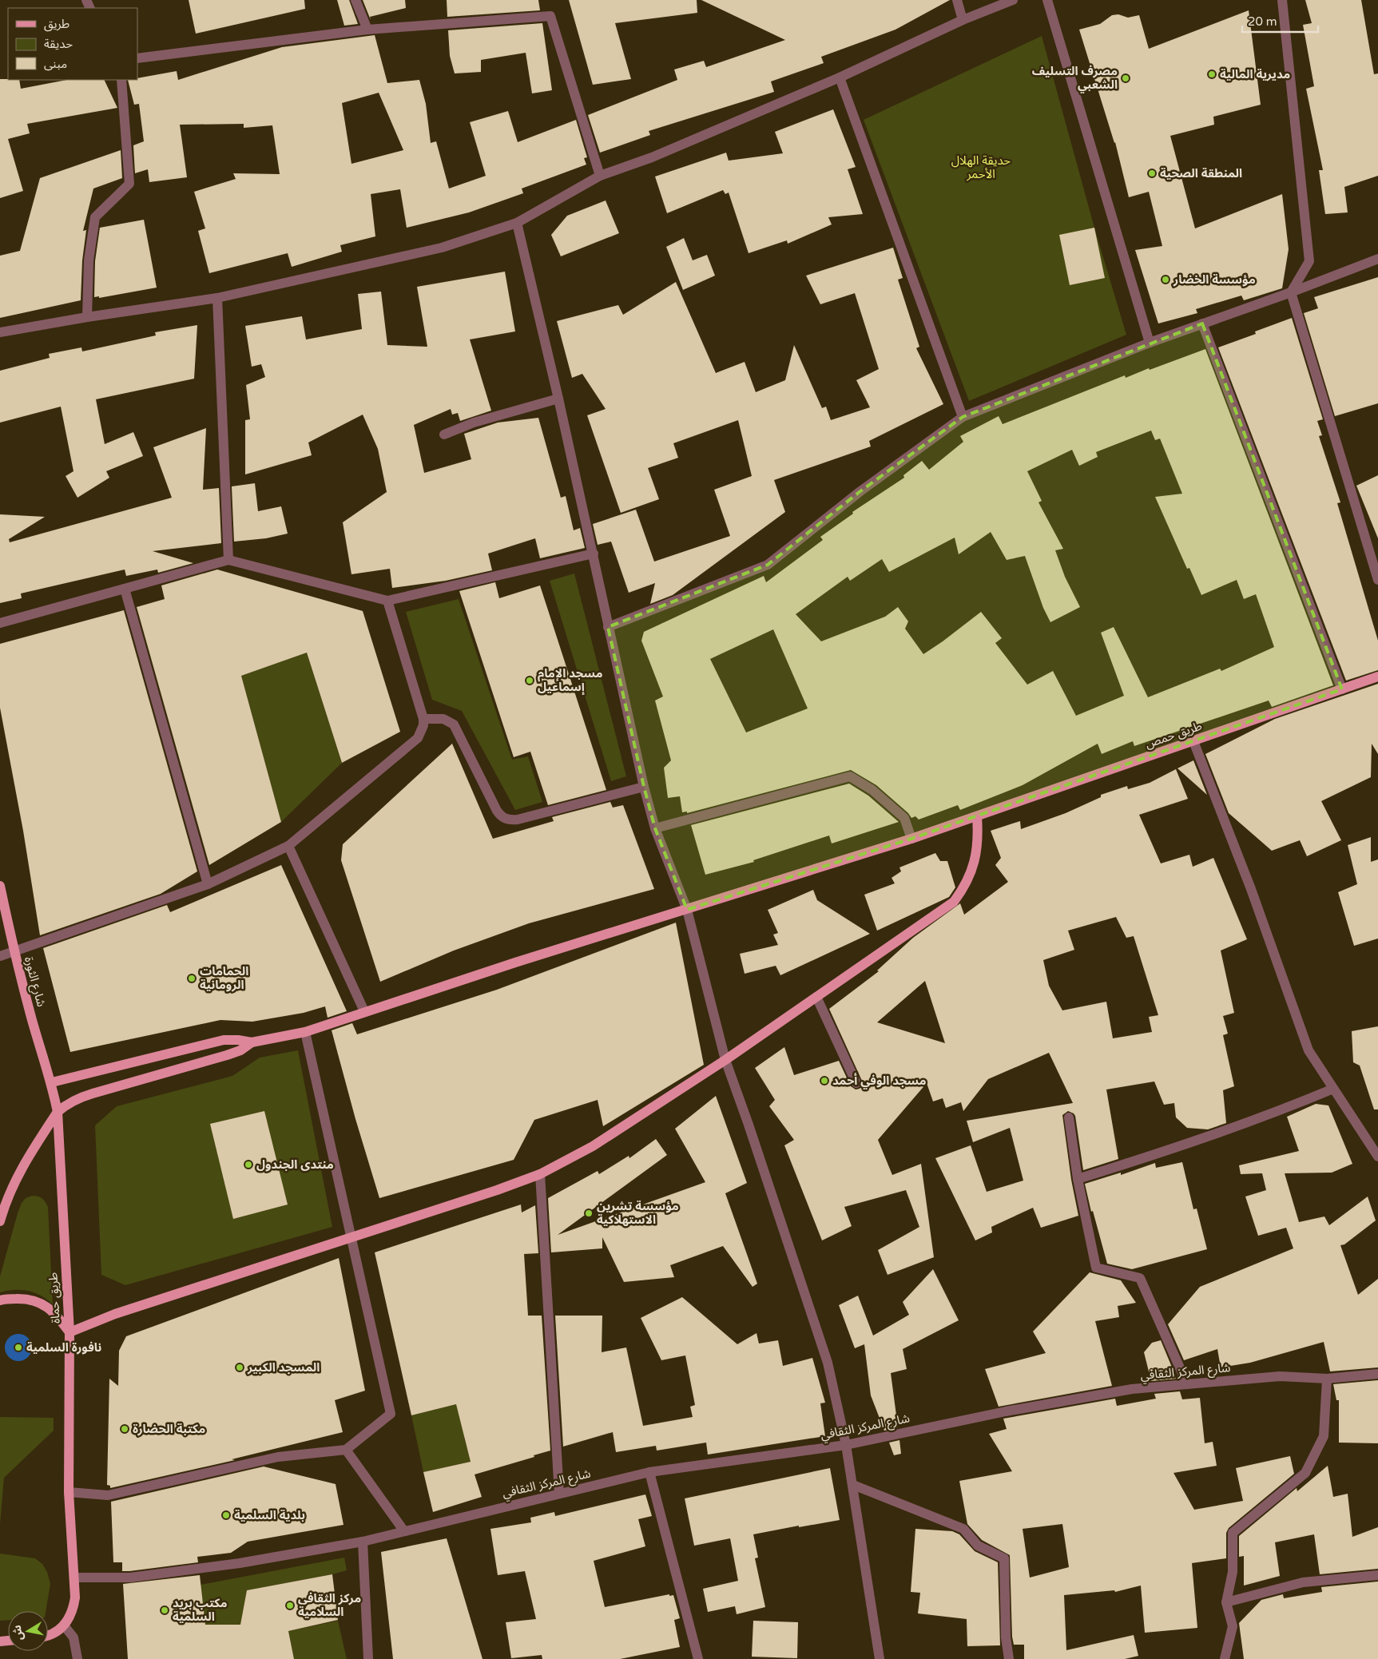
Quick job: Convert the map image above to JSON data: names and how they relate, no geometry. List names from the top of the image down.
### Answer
{
  "streets": {
    "main road": ["طريق حمص", "شارع الثورة", "طريق حماة"],
    "street": ["شارع المركز الثقافي"]
  },
  "crossings": [
    ["شارع الثورة", "طريق حماة"],
    ["طريق حماة", "شارع المركز الثقافي"]
  ],
  "parks": ["حديقة الهلال الأحمر"],
  "places": [
    "مديرية المالية",
    "مصرف التسليف الشعبي",
    "المنطقة الصحية",
    "مؤسسة الخضار",
    "مسجد الإمام إسماعيل",
    "الحمامات الرومانية",
    "مسجد الوفي أحمد",
    "منتدى الجندول",
    "مؤسسة تشرين الاستهلاكية",
    "نافورة السلمية",
    "المسجد الكبير",
    "مكتبة الحضارة",
    "بلدية السلمية",
    "مركز الثقافي السلامية",
    "مكتب بريد السلمية"
  ],
  "legend": ["طريق", "حديقة", "مبنى"],
  "scale_bar": "20 m",
  "north": "left"
}
